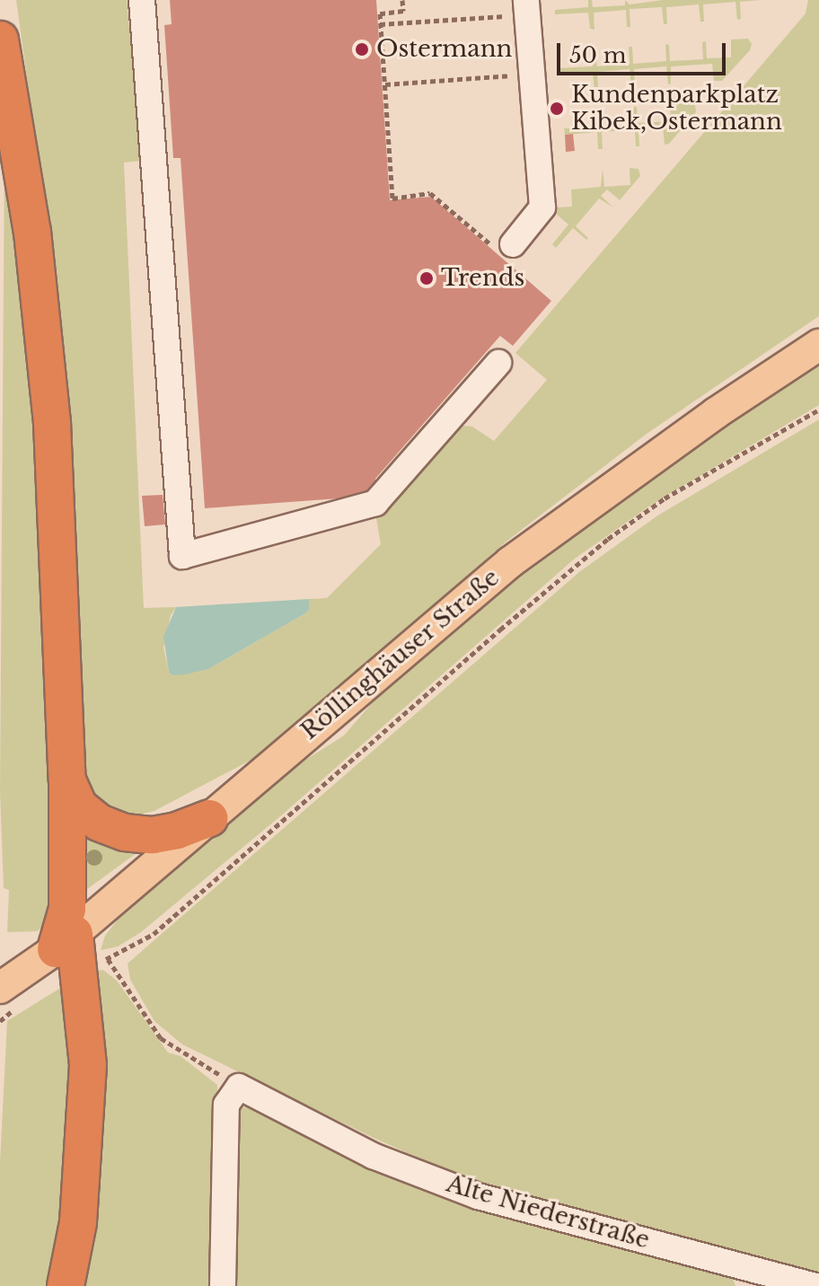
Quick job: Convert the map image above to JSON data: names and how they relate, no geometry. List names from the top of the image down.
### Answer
{
  "streets": {
    "main road": ["Röllinghäuser Straße"],
    "street": ["Alte Niederstraße"]
  },
  "places": ["Ostermann", "Kundenparkplatz Kibek,Ostermann", "Trends"],
  "scale_bar": "50 m"
}
